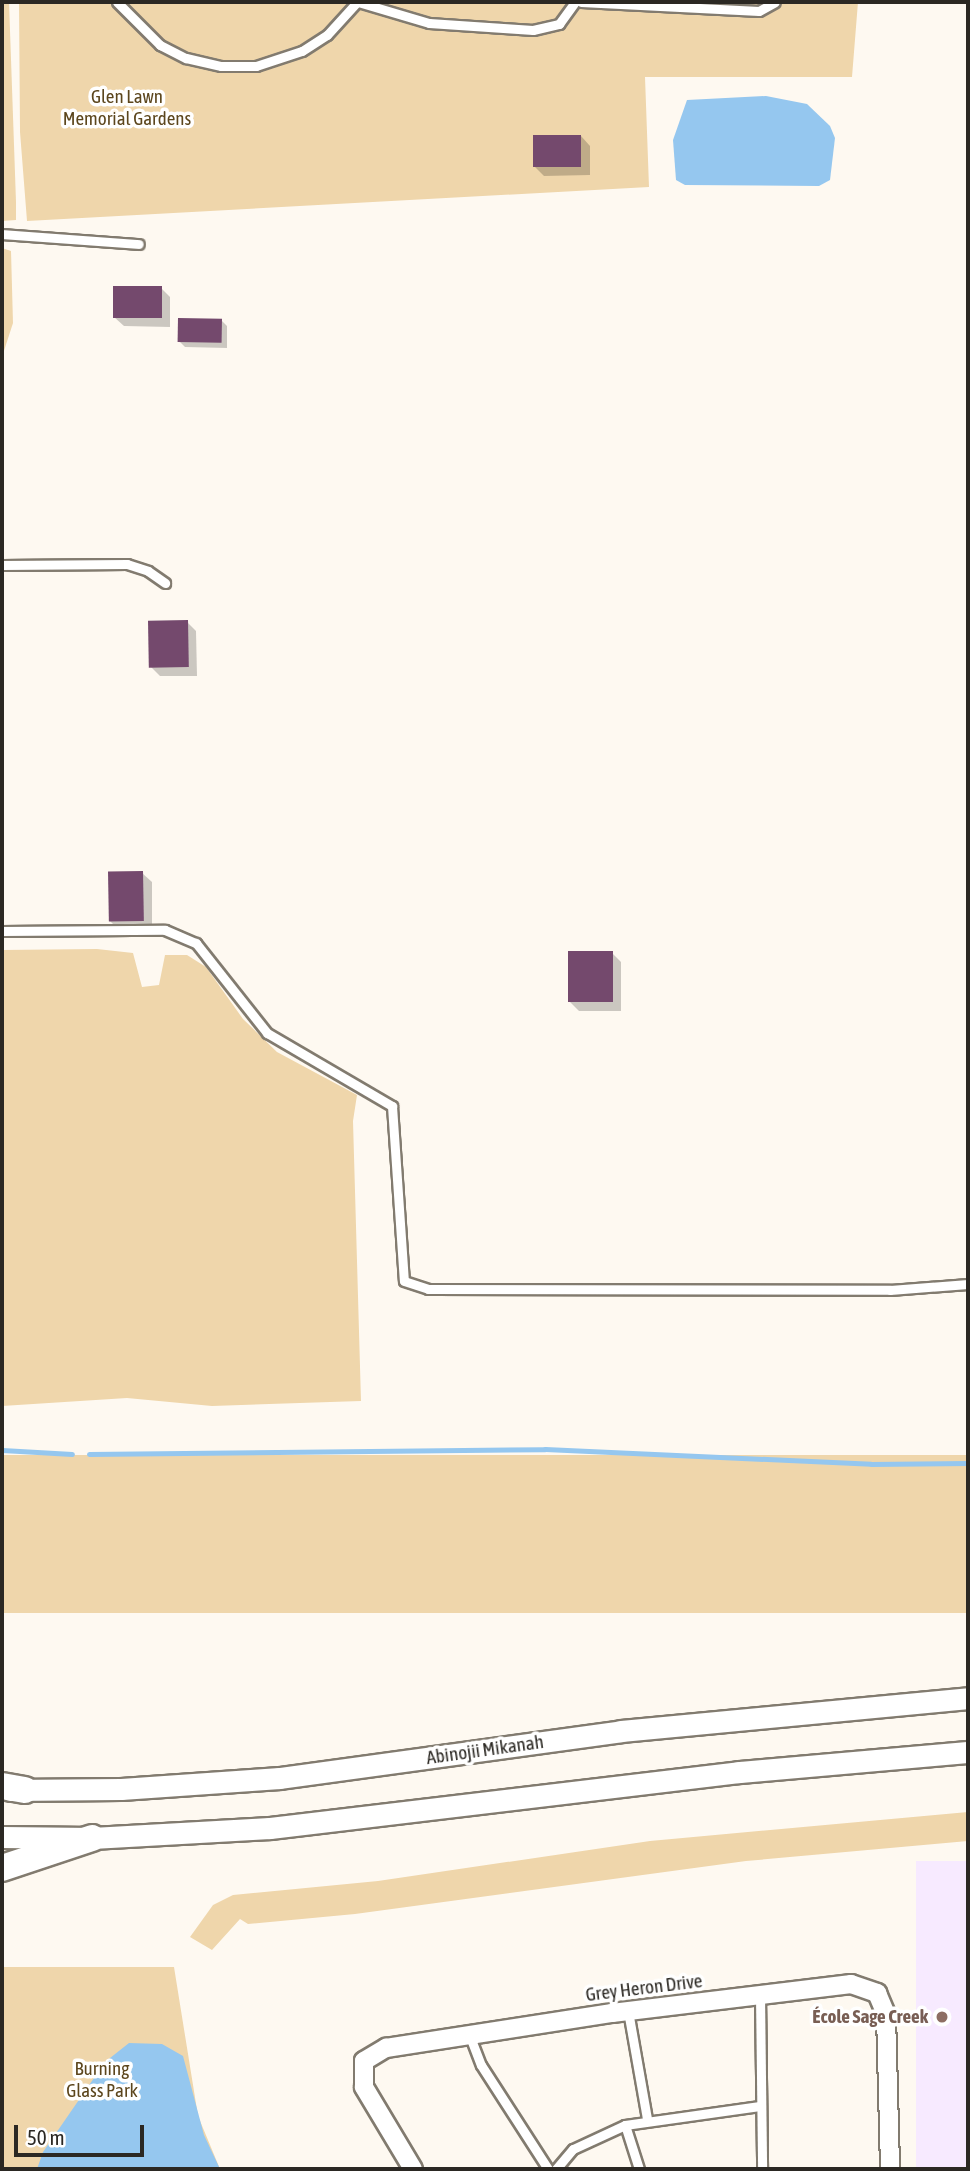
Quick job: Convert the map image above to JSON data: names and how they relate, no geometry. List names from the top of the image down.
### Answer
{
  "streets": {
    "street": ["Abinojii Mikanah", "Grey Heron Drive"]
  },
  "parks": ["Glen Lawn Memorial Gardens", "Burning Glass Park"],
  "places": ["École Sage Creek"],
  "scale_bar": "50 m"
}
